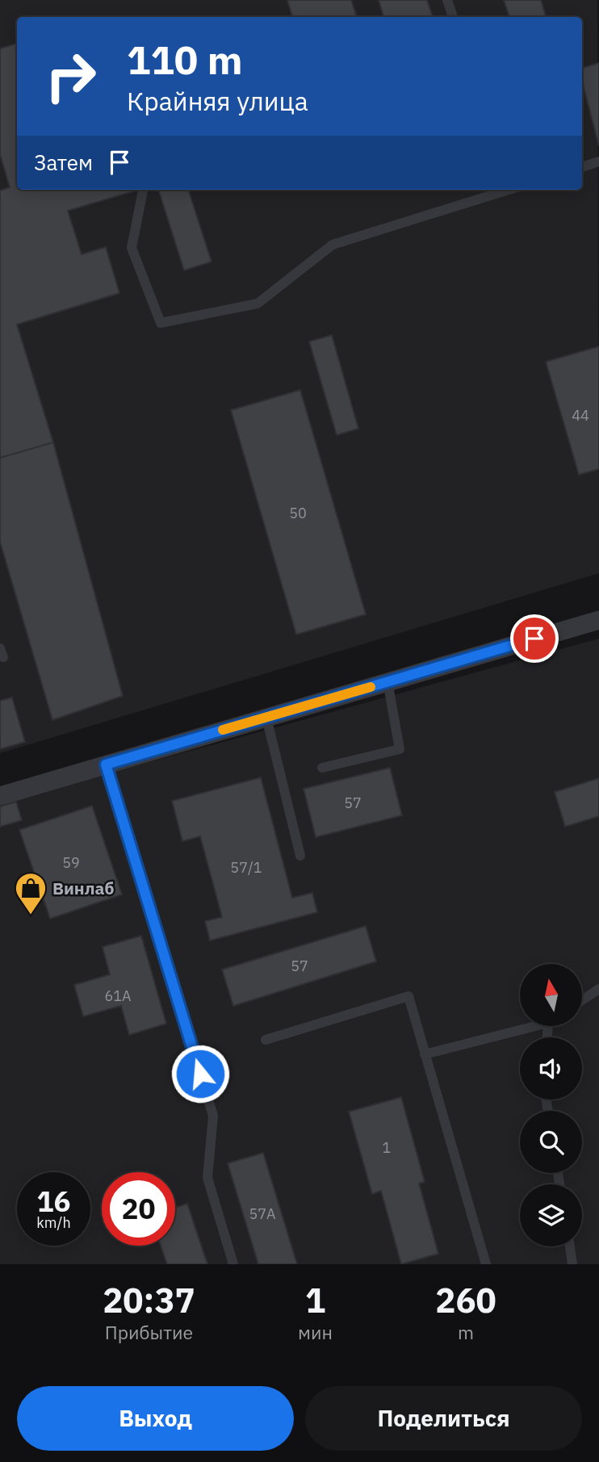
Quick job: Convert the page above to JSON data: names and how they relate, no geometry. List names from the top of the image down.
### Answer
{
  "places": {
    "shop": ["Винлаб"]
  },
  "house_numbers": [
    "44",
    "50",
    "57",
    "59",
    "57/1",
    "57",
    "61А",
    "1",
    "57А"
  ],
  "north": "top",
  "page": {
    "turn": ["110 m", "Крайняя улица"],
    "then": "Затем",
    "speed": "16 km/h",
    "limit": "20",
    "eta": [
      "20:37",
      "Прибытие",
      "1",
      "мин",
      "260",
      "m"
    ],
    "buttons": ["Выход", "Поделиться"]
  }
}
